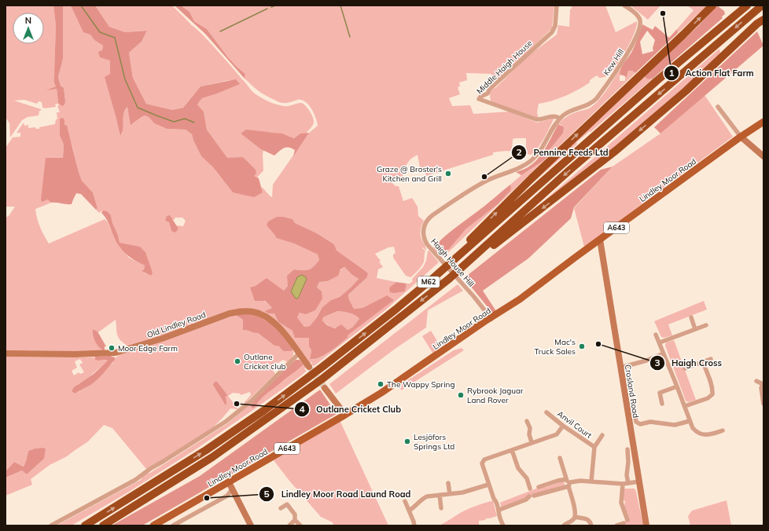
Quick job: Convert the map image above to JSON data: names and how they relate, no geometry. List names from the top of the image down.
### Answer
{
  "streets": {
    "highway": ["M62"],
    "main road": ["Lindley Moor Road", "A643"],
    "street": [
      "Kew Hill",
      "Middle Haigh House",
      "Haigh House Hill",
      "Old Lindley Road",
      "Crosland Road",
      "Anvil Court"
    ]
  },
  "crossings": [
    ["Kew Hill", "Haigh House Hill"],
    ["Middle Haigh House", "Haigh House Hill"],
    ["Lindley Moor Road", "Haigh House Hill"],
    ["Lindley Moor Road", "Crosland Road"]
  ],
  "places": [
    "Action Flat Farm",
    "Graze @ Broster's Kitchen and Grill",
    "Pennine Feeds Ltd",
    "Haigh Cross",
    "Mac's Truck Sales",
    "Moor Edge Farm",
    "Outlane Cricket club",
    "The Wappy Spring",
    "Rybrook Jaguar Land Rover",
    "Outlane Cricket Club",
    "Lesjöfors Springs Ltd",
    "Lindley Moor Road Laund Road"
  ],
  "north": "top"
}
